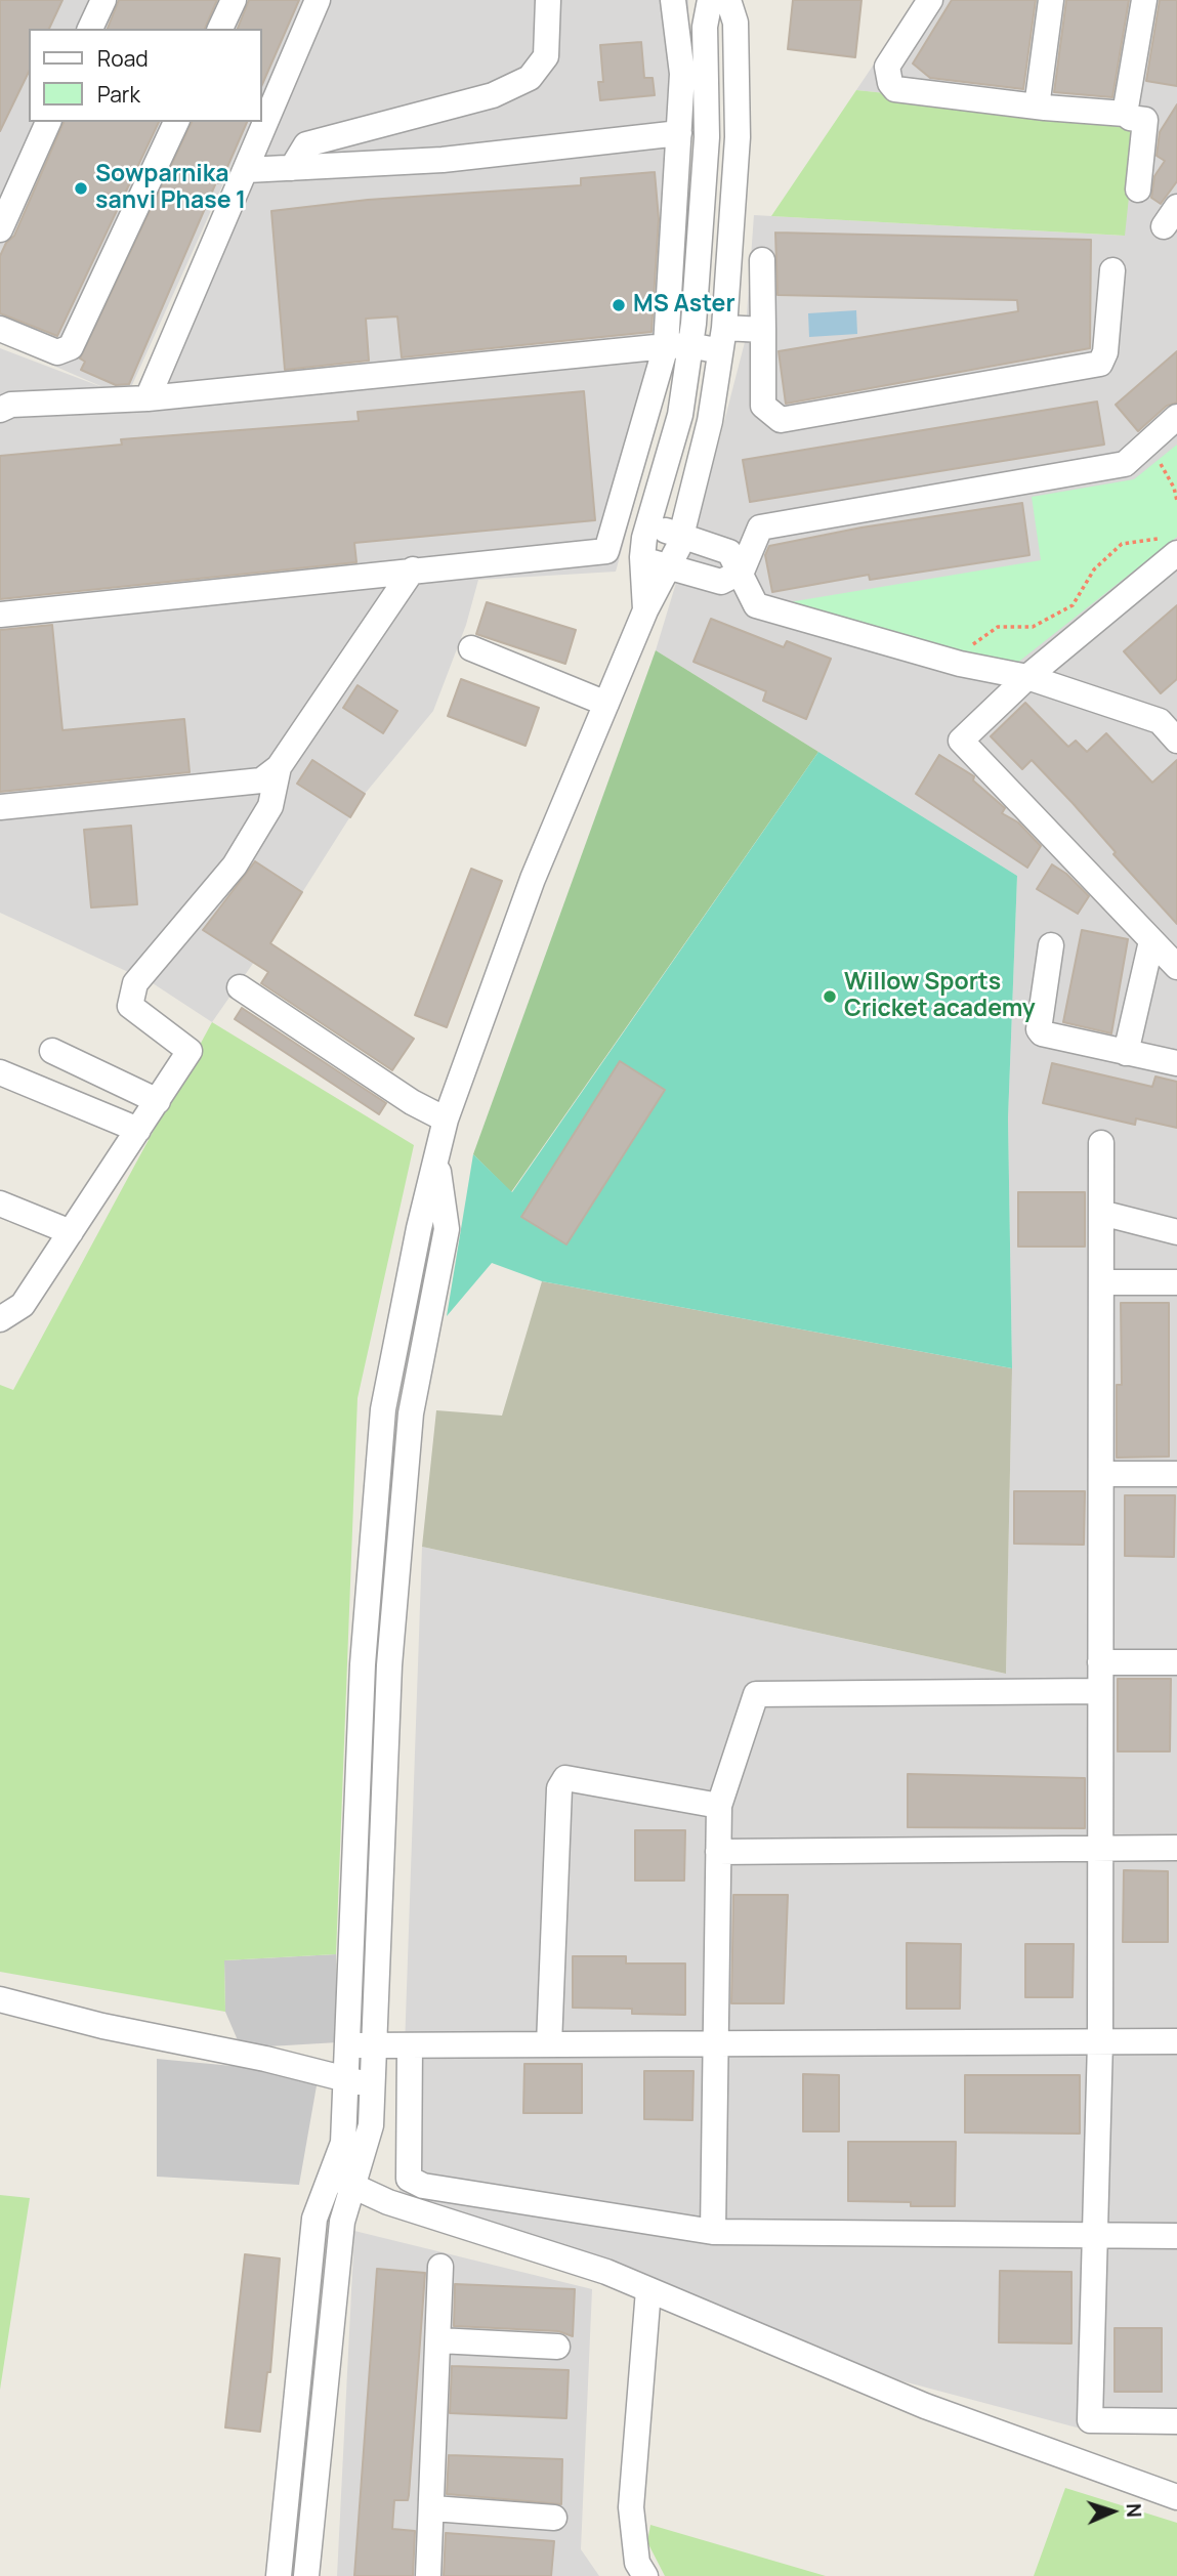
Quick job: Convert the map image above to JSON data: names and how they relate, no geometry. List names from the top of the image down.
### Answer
{
  "places": ["Sowparnika sanvi Phase 1", "MS Aster", "Willow Sports Cricket academy"],
  "legend": ["Road", "Park"],
  "north": "right"
}
